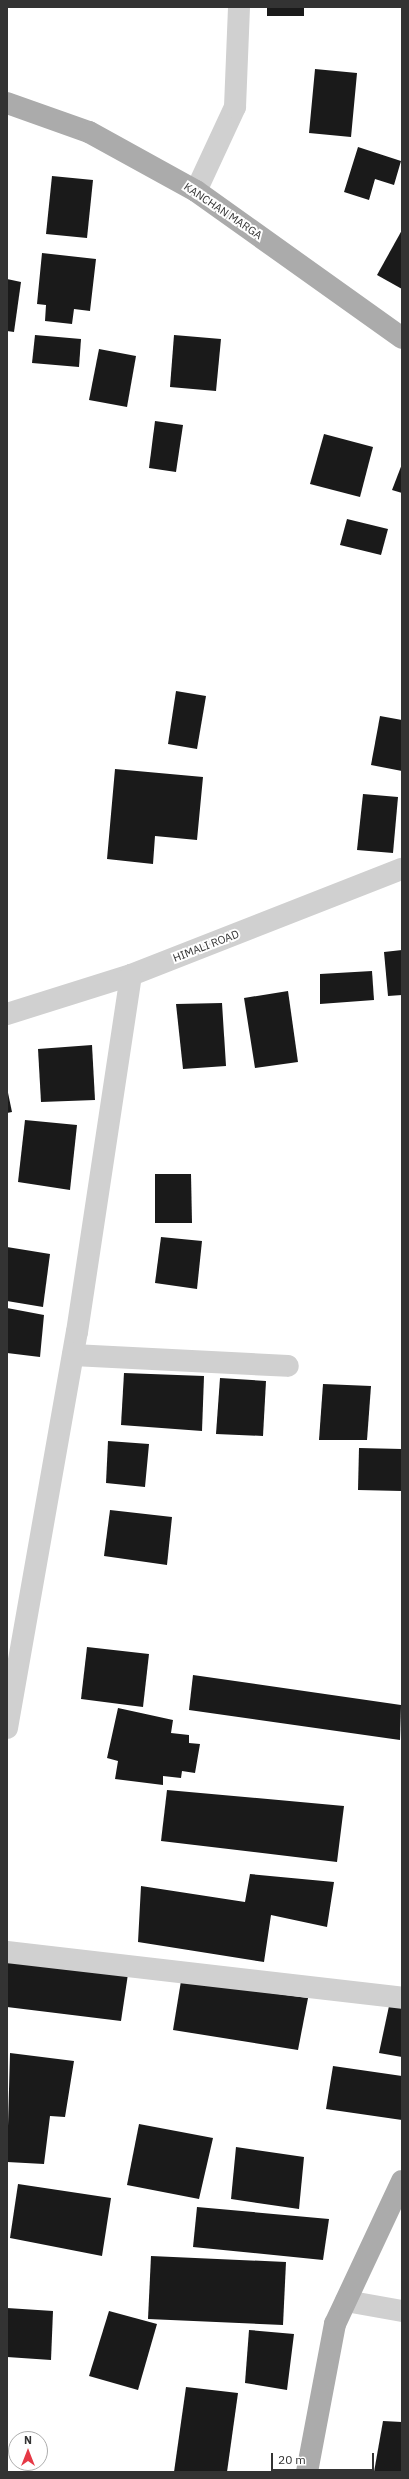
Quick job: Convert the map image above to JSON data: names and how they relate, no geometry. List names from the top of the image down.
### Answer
{
  "streets": {
    "main road": ["KANCHAN MARGA"],
    "street": ["HIMALI ROAD"]
  },
  "scale_bar": "20 m",
  "north": "top"
}
